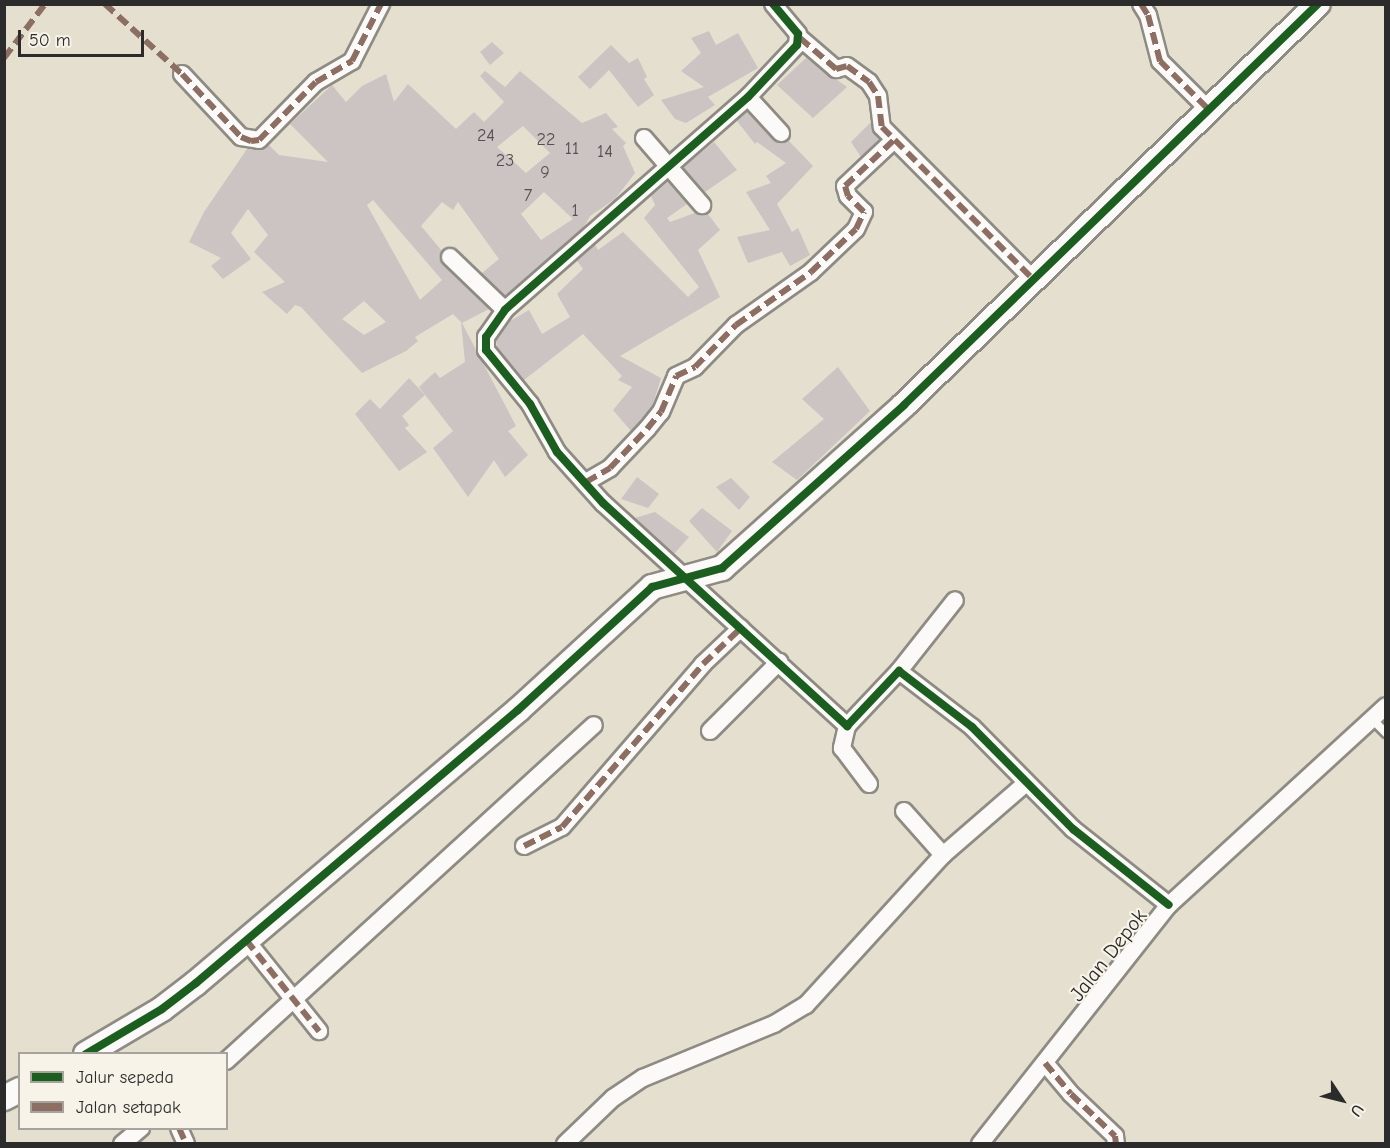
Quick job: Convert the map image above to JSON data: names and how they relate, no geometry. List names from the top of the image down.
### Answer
{
  "streets": {
    "street": ["Jalan Depok"]
  },
  "house_numbers": [
    "24",
    "22",
    "11",
    "14",
    "23",
    "9",
    "7",
    "1"
  ],
  "legend": ["Jalur sepeda", "Jalan setapak"],
  "scale_bar": "50 m",
  "north": "bottom right"
}
